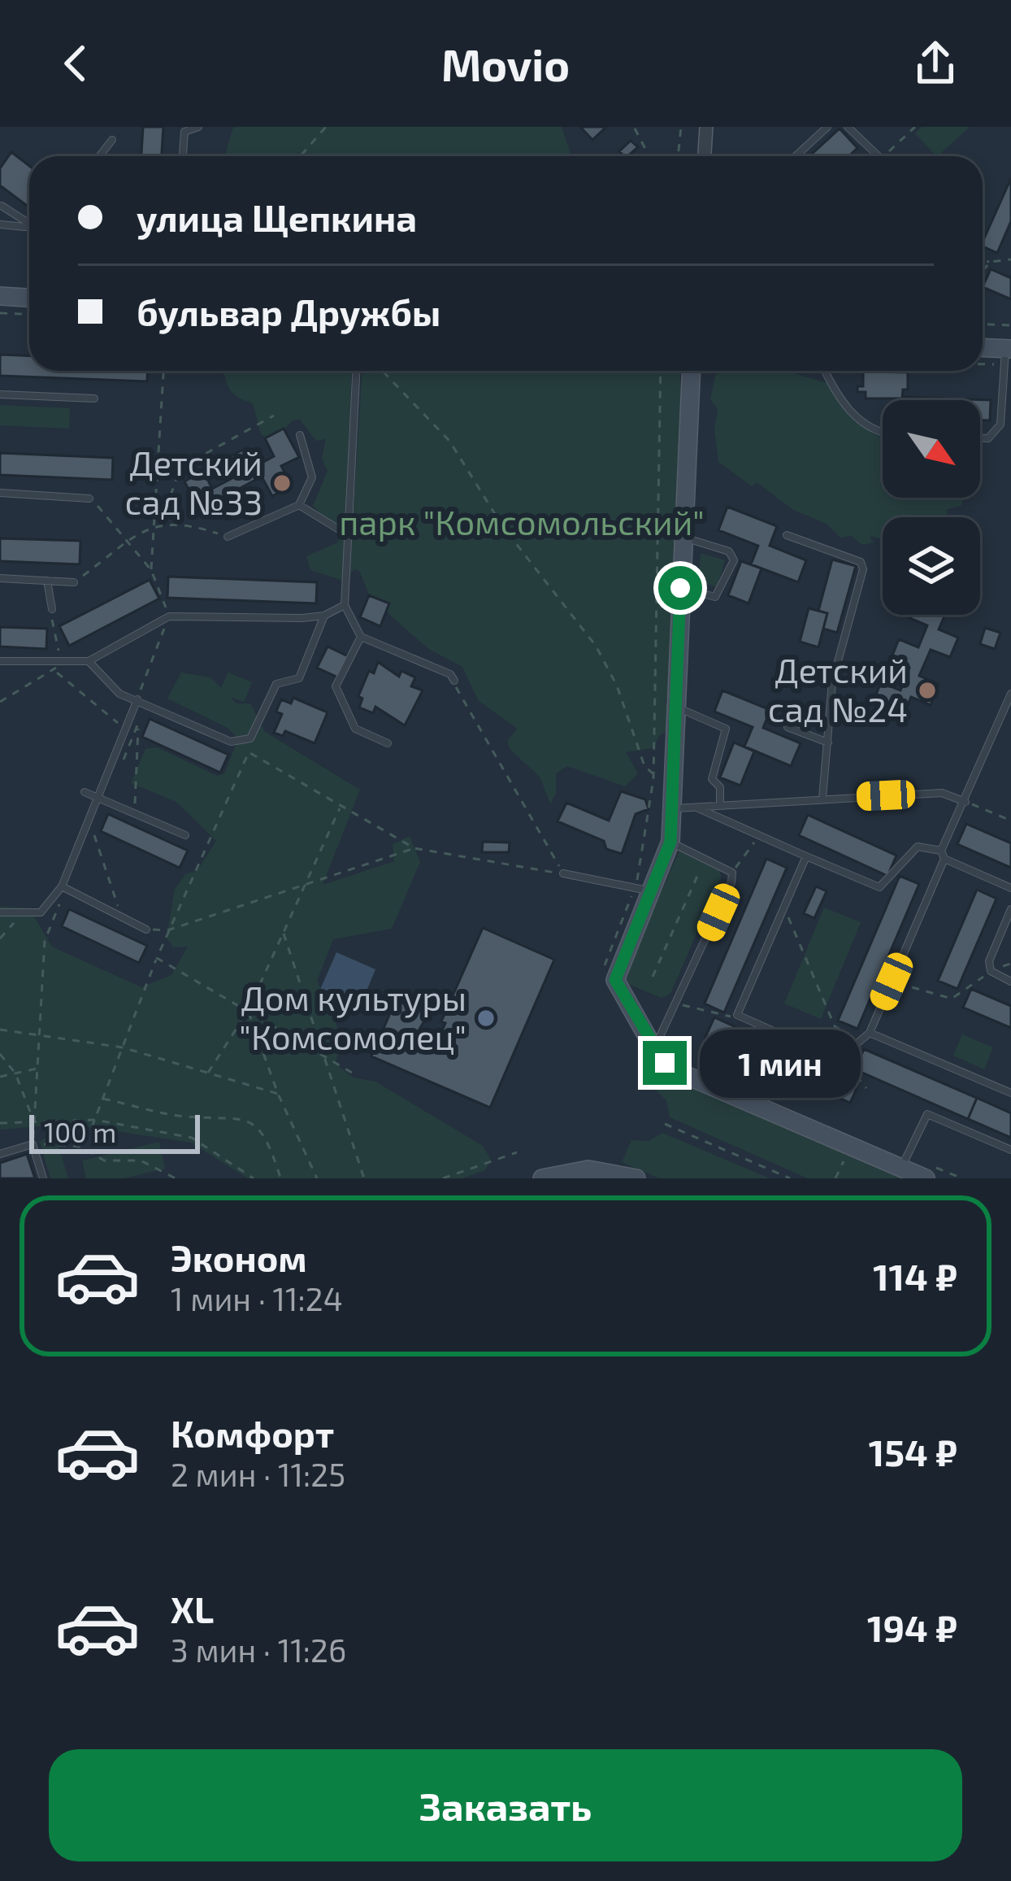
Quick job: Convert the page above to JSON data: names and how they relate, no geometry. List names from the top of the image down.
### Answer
{
  "parks": ["парк \"Комсомольский\""],
  "places": ["Детский сад №33", "Детский сад №24", "Дом культуры \"Комсомолец\""],
  "scale_bar": "100 m",
  "north": "bottom right",
  "page": {
    "header": "Movio",
    "banner": ["улица Щепкина", "бульвар Дружбы"],
    "bubble": "1 мин",
    "scale": "100 m",
    "list": [
      {
        "name": "Эконом",
        "note": "1 мин · 11:24",
        "value": "114 ₽"
      },
      {
        "name": "Комфорт",
        "note": "2 мин · 11:25",
        "value": "154 ₽"
      },
      {
        "name": "XL",
        "note": "3 мин · 11:26",
        "value": "194 ₽"
      }
    ],
    "buttons": "Заказать"
  }
}
